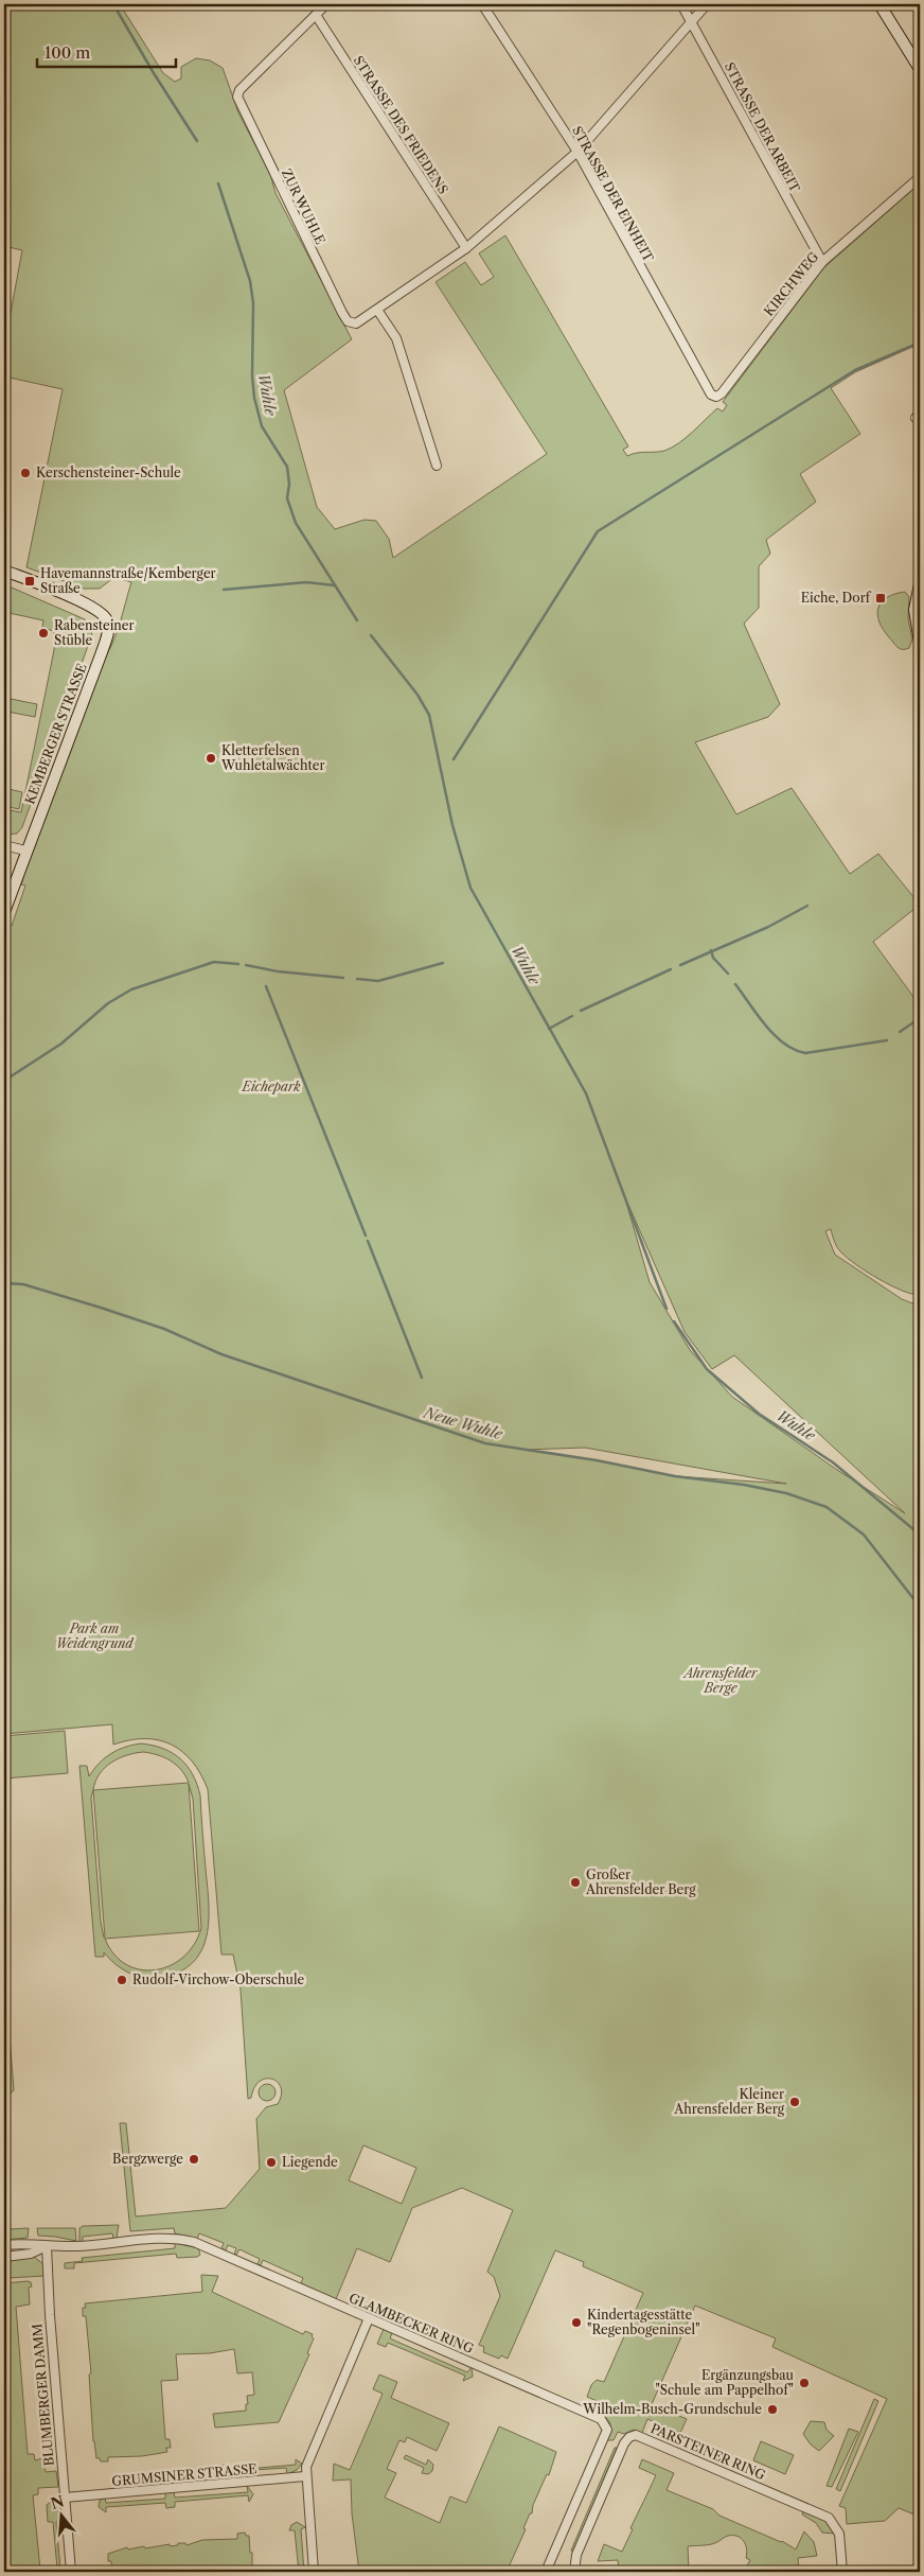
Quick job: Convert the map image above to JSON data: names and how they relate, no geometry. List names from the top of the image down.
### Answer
{
  "streets": {
    "main road": ["KEMBERGER STRASSE"],
    "street": [
      "STRASSE DES FRIEDENS",
      "STRASSE DER ARBEIT",
      "STRASSE DER EINHEIT",
      "ZUR WUHLE",
      "KIRCHWEG",
      "GLAMBECKER RING",
      "BLUMBERGER DAMM",
      "PARSTEINER RING",
      "GRUMSINER STRASSE"
    ]
  },
  "crossings": [
    ["STRASSE DES FRIEDENS", "ZUR WUHLE"],
    ["STRASSE DER ARBEIT", "KIRCHWEG"],
    ["STRASSE DER EINHEIT", "KIRCHWEG"],
    ["GLAMBECKER RING", "BLUMBERGER DAMM"],
    ["BLUMBERGER DAMM", "GRUMSINER STRASSE"]
  ],
  "water": ["Wuhle", "Neue Wuhle"],
  "parks": ["Eichepark", "Park am Weidengrund", "Ahrensfelder Berge"],
  "places": {
    "other": [
      "Kerschensteiner-Schule",
      "Rabensteiner Stüble",
      "Kletterfelsen Wuhletalwächter",
      "Großer Ahrensfelder Berg",
      "Rudolf-Virchow-Oberschule",
      "Kleiner Ahrensfelder Berg",
      "Bergzwerge",
      "Liegende",
      "Kindertagesstätte \"Regenbogeninsel\"",
      "Ergänzungsbau \"Schule am Pappelhof\"",
      "Wilhelm-Busch-Grundschule"
    ],
    "transit": ["Havemannstraße/Kemberger Straße", "Eiche, Dorf"]
  },
  "scale_bar": "100 m",
  "north": "top"
}
